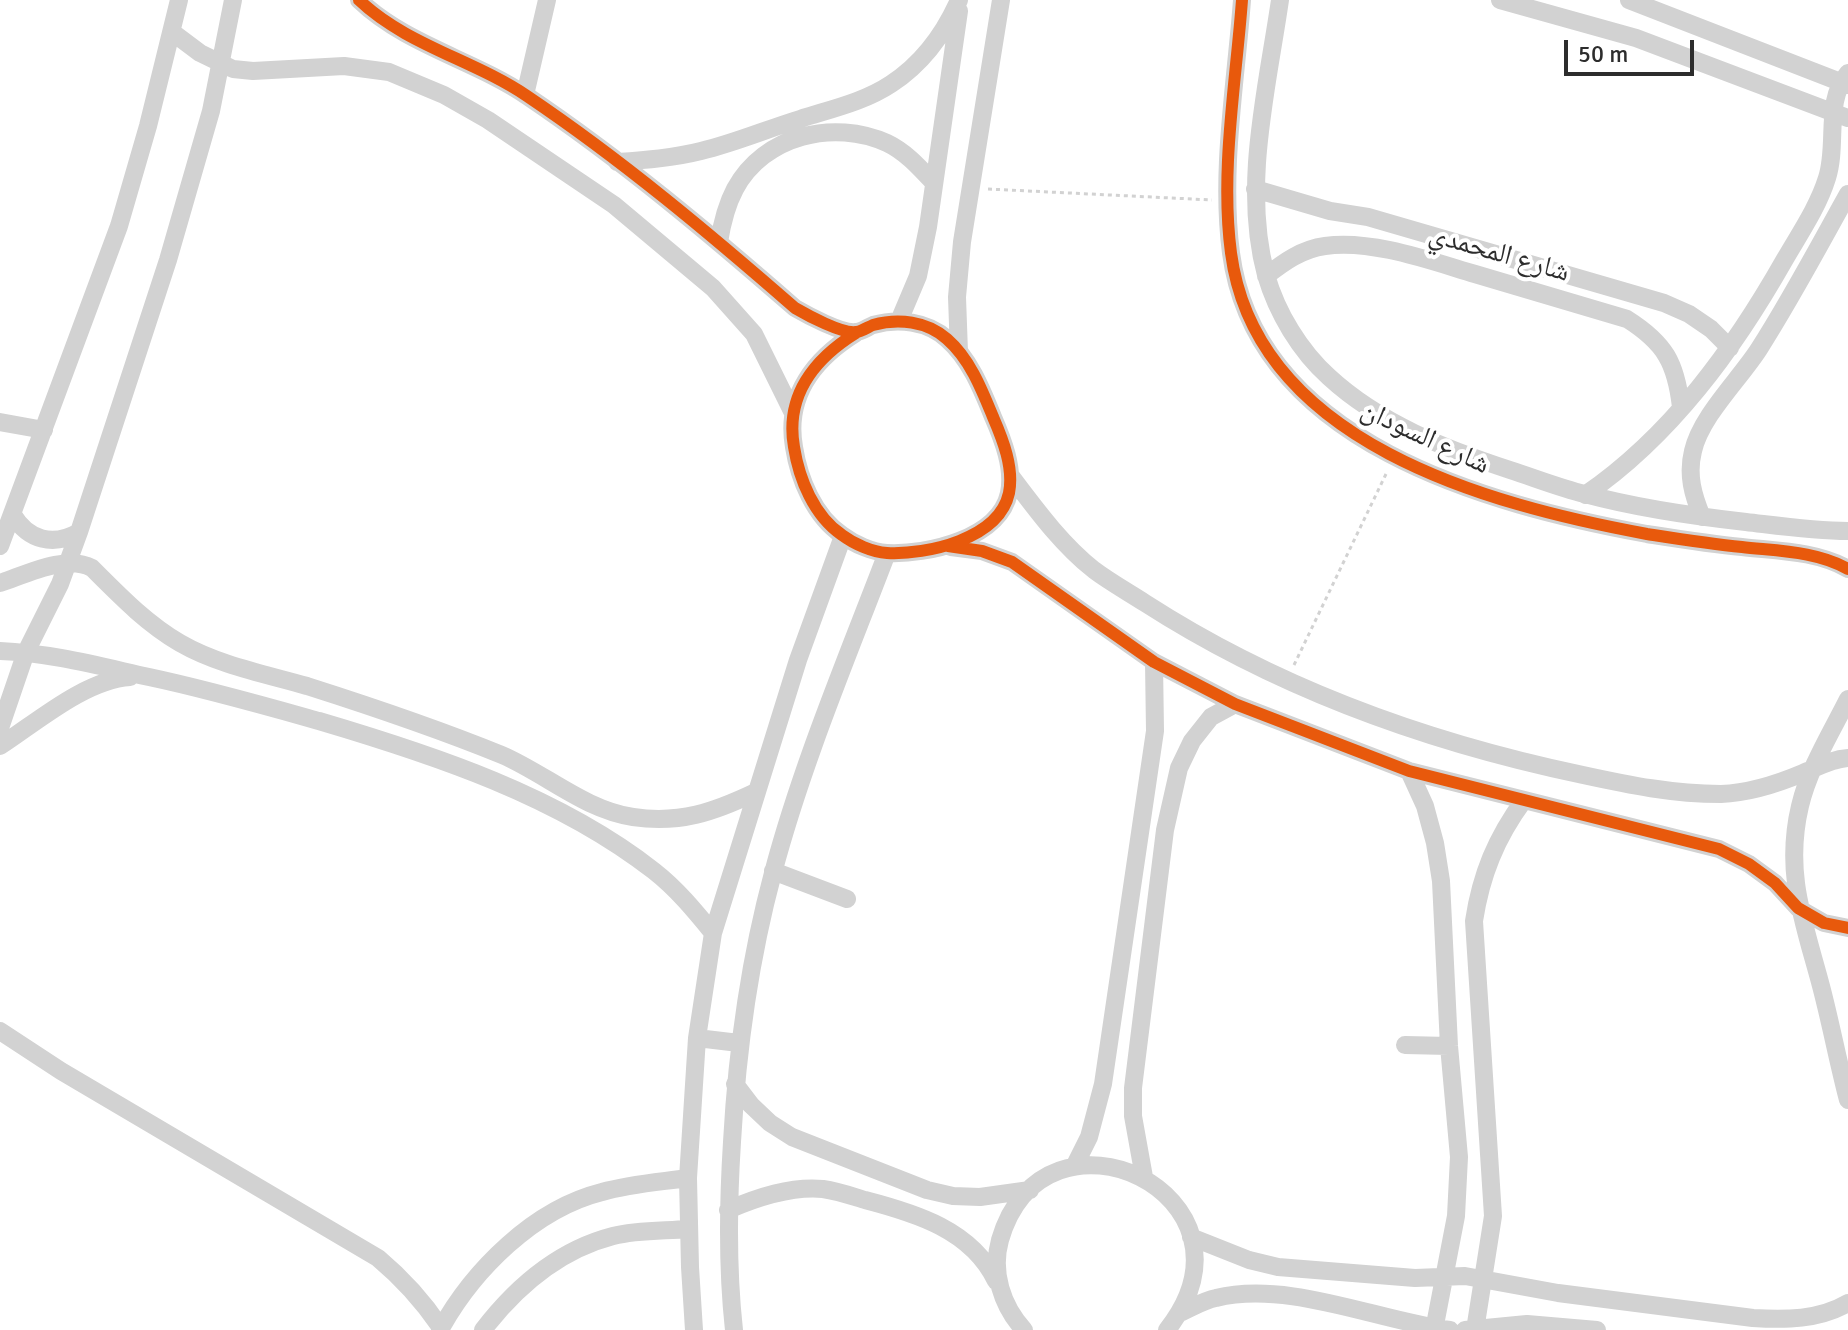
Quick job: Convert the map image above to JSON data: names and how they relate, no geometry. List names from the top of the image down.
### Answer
{
  "streets": {
    "street": ["شارع المحمدي", "شارع السودان"]
  },
  "crossings": [
    ["شارع المحمدي", "شارع السودان"]
  ],
  "scale_bar": "50 m"
}
